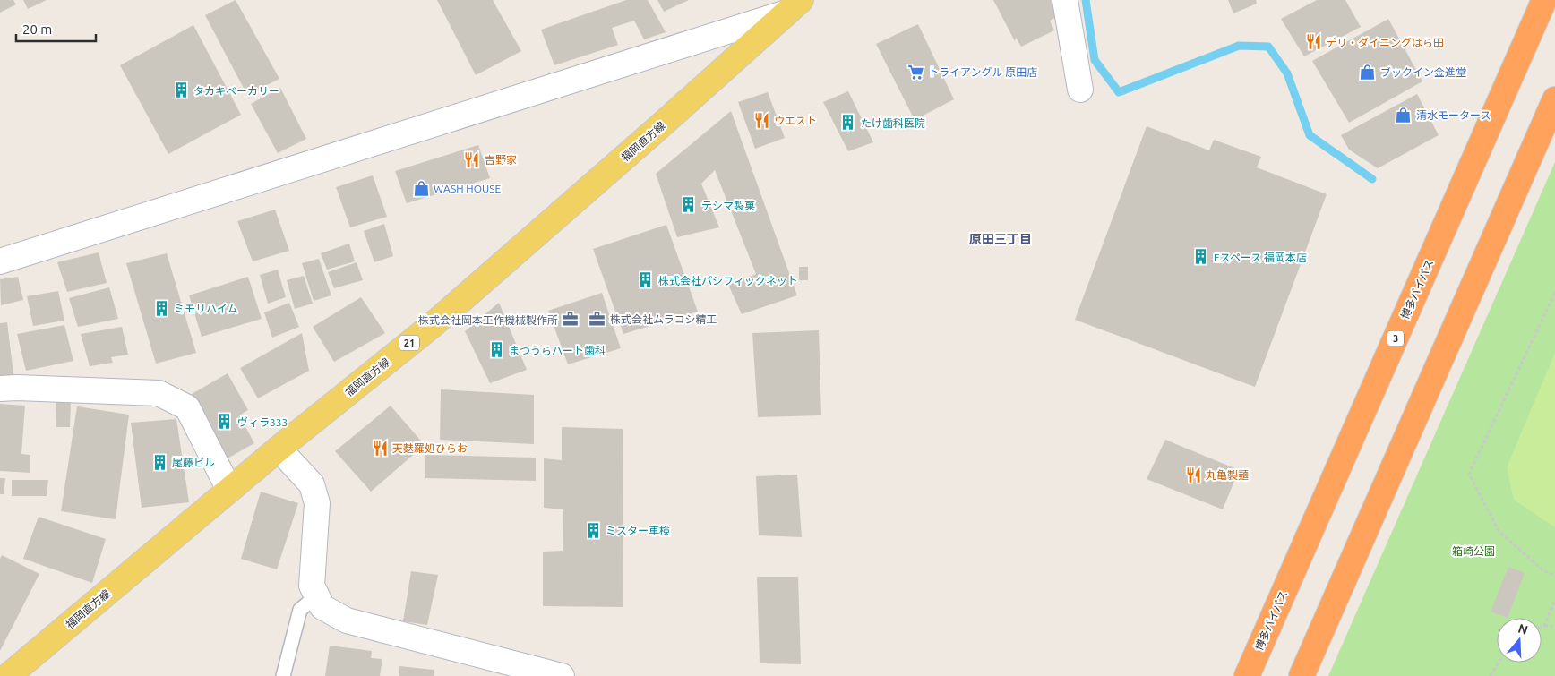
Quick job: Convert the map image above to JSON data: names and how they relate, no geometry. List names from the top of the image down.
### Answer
{
  "streets": {
    "highway": ["博多バイパス", "3"],
    "main road": ["福岡直方線", "21"]
  },
  "districts": ["原田三丁目"],
  "parks": ["箱崎公園"],
  "places": {
    "restaurant": [
      "デリ・ダイニングはら田",
      "ウエスト",
      "吉野家",
      "天麩羅処ひらお",
      "丸亀製麺"
    ],
    "supermarket": ["トライアングル 原田店"],
    "shop": ["ブックイン金進堂", "清水モータース", "WASH HOUSE"],
    "building": [
      "タカキベーカリー",
      "たけ歯科医院",
      "テシマ製菓",
      "Eスペース 福岡本店",
      "株式会社パシフィックネット",
      "ミモリハイム",
      "まつうらハート歯科",
      "ヴィラ333",
      "尾藤ビル",
      "ミスター車検"
    ],
    "office": ["株式会社ムラコシ精工", "株式会社岡本工作機械製作所"]
  },
  "scale_bar": "20 m",
  "north": "top"
}
